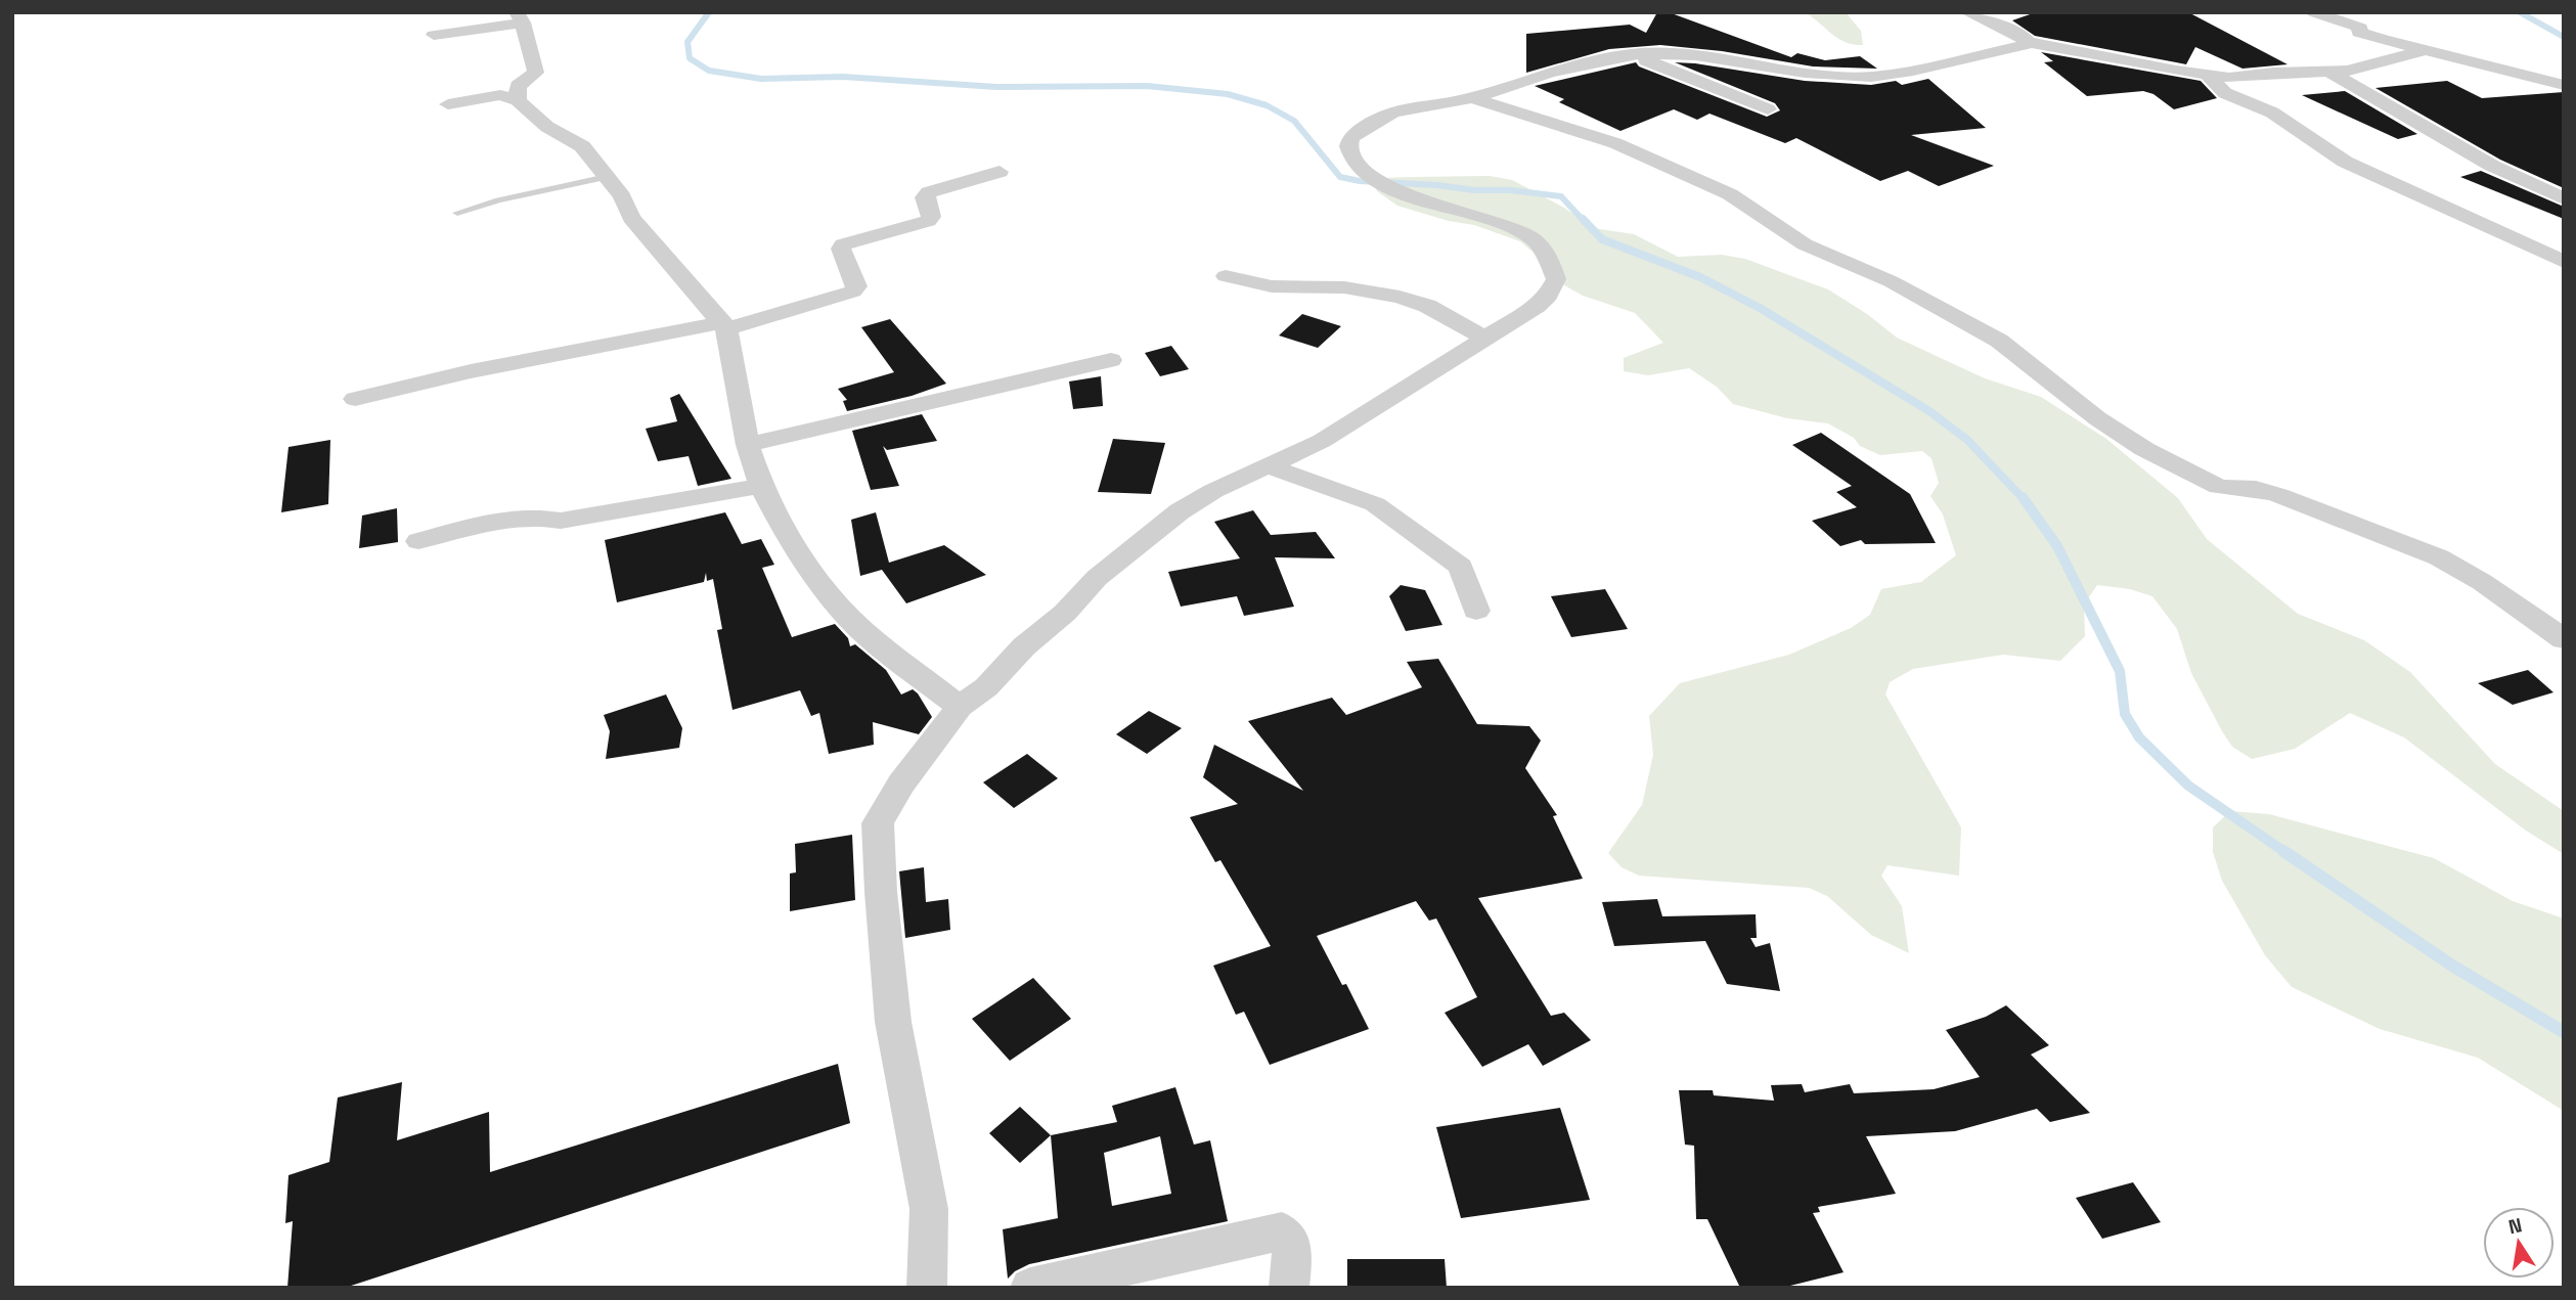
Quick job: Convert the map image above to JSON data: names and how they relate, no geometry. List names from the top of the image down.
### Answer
{
  "north": "top"
}
